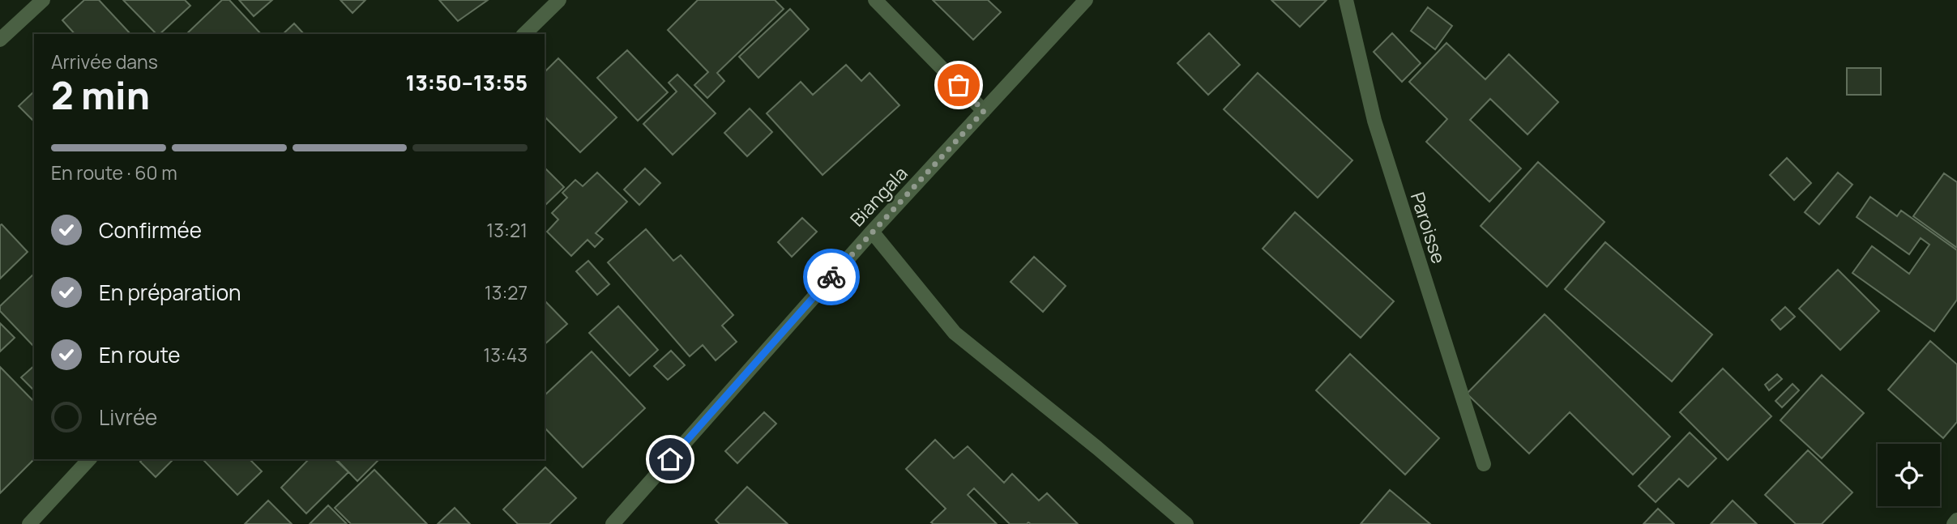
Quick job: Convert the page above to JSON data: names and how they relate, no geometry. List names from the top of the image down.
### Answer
{
  "streets": {
    "street": ["Biangala", "Paroisse"]
  },
  "page": {
    "heading": ["2 min", "Arrivée dans", "13:50–13:55"],
    "bar": "En route · 60 m",
    "list": [
      ["Confirmée", "13:21"],
      ["En préparation", "13:27"],
      ["En route", "13:43"],
      "Livrée"
    ]
  }
}
